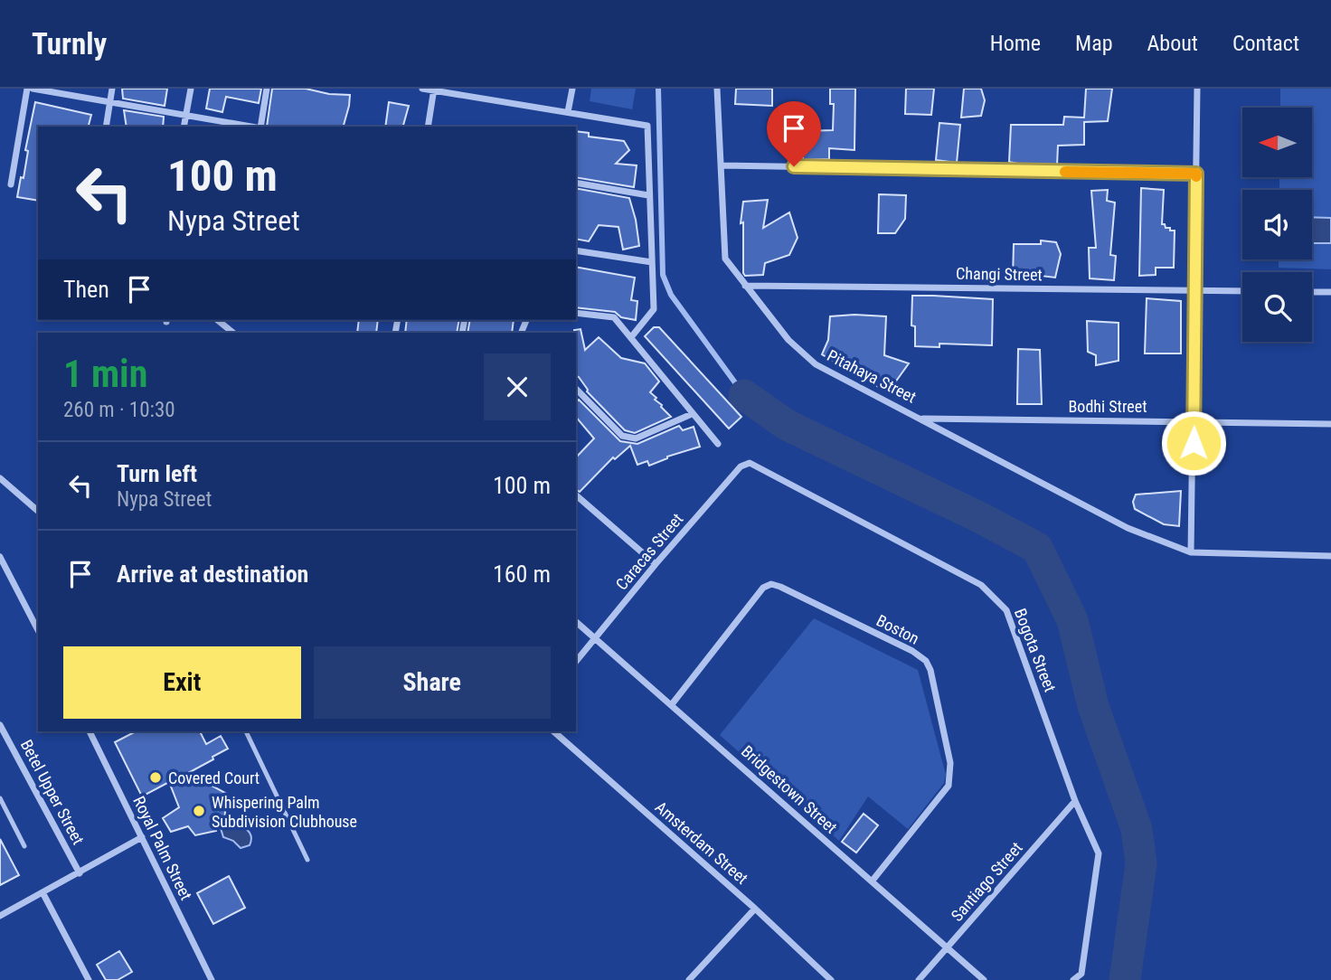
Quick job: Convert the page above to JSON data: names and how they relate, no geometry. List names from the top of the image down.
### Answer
{
  "streets": {
    "street": [
      "Changi Street",
      "Pitahaya Street",
      "Bodhi Street",
      "Caracas Street",
      "Boston",
      "Bogota Street",
      "Bridgestown Street",
      "Betel Upper Street",
      "Amsterdam Street",
      "Royal Palm Street",
      "Santiago Street"
    ]
  },
  "crossings": [
    ["Changi Street", "Pitahaya Street"],
    ["Pitahaya Street", "Bodhi Street"],
    ["Caracas Street", "Bogota Street"],
    ["Caracas Street", "Bridgestown Street"],
    ["Boston", "Bridgestown Street"],
    ["Bogota Street", "Santiago Street"],
    ["Bridgestown Street", "Santiago Street"]
  ],
  "places": ["Covered Court", "Whispering Palm Subdivision Clubhouse"],
  "north": "left",
  "page": {
    "header": "Turnly",
    "nav": [
      "Home",
      "Map",
      "About",
      "Contact"
    ],
    "turn": ["100 m", "Nypa Street"],
    "then": "Then",
    "heading": ["1 min", "260 m · 10:30"],
    "list": [
      {
        "name": "Turn left",
        "note": "Nypa Street",
        "value": "100 m"
      },
      {
        "name": "Arrive at destination",
        "value": "160 m"
      }
    ],
    "buttons": ["Exit", "Share"]
  }
}
